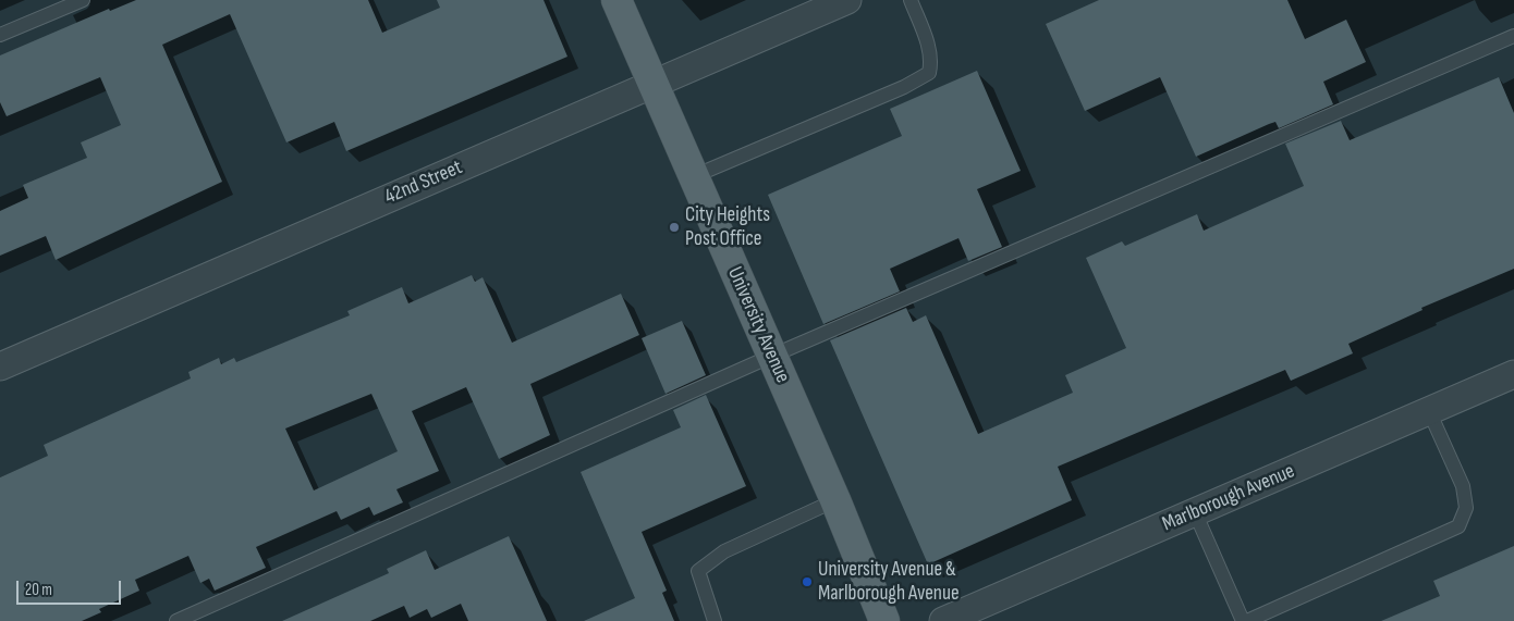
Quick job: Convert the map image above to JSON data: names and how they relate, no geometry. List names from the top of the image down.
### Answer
{
  "streets": {
    "main road": ["University Avenue"],
    "street": ["42nd Street", "Marlborough Avenue"]
  },
  "crossings": [
    ["42nd Street", "University Avenue"]
  ],
  "places": ["City Heights Post Office", "University Avenue & Marlborough Avenue"],
  "scale_bar": "20 m"
}
